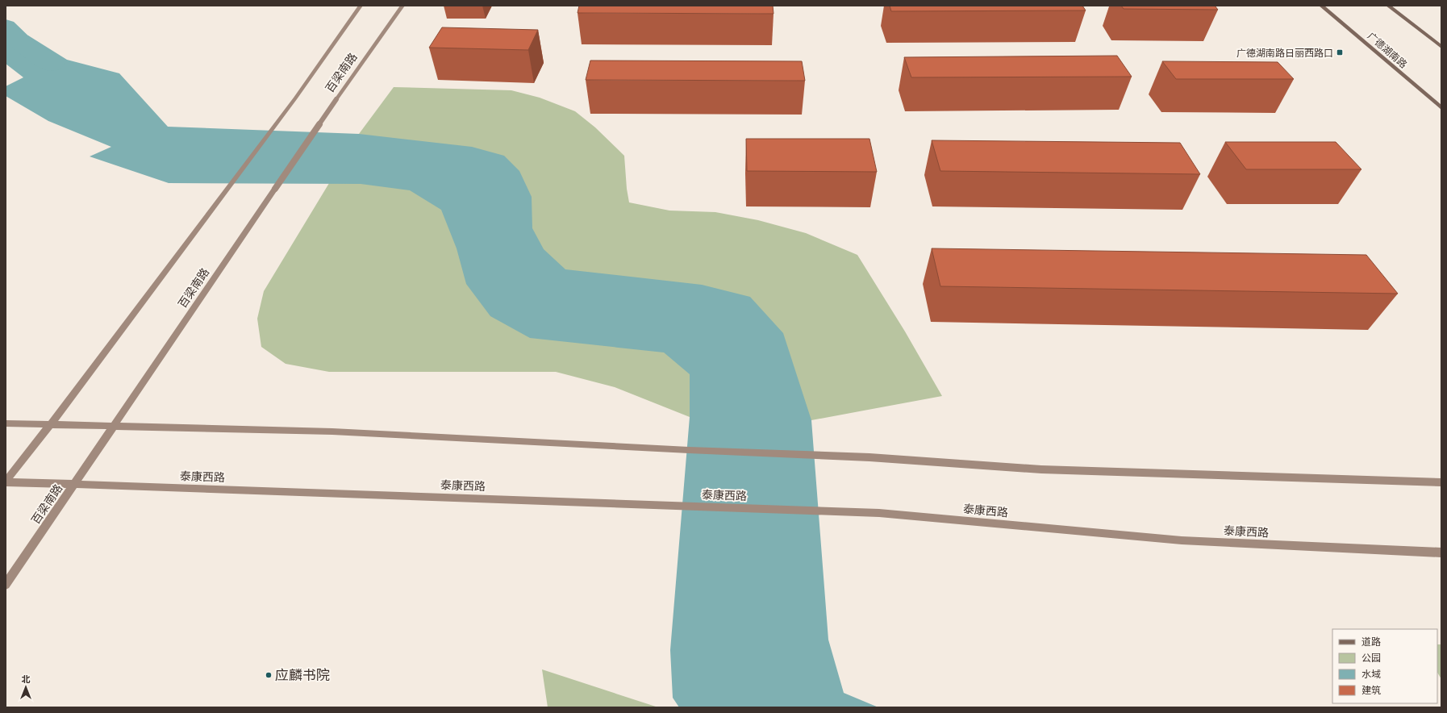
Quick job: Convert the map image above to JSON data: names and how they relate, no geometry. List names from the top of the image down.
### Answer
{
  "streets": {
    "main road": ["广德湖南路", "百梁南路", "泰康西路"]
  },
  "crossings": [
    ["百梁南路", "泰康西路"]
  ],
  "places": {
    "transit": ["广德湖南路日丽西路口"],
    "other": ["应麟书院"]
  },
  "legend": [
    "道路",
    "公园",
    "水域",
    "建筑"
  ],
  "north": "top"
}
